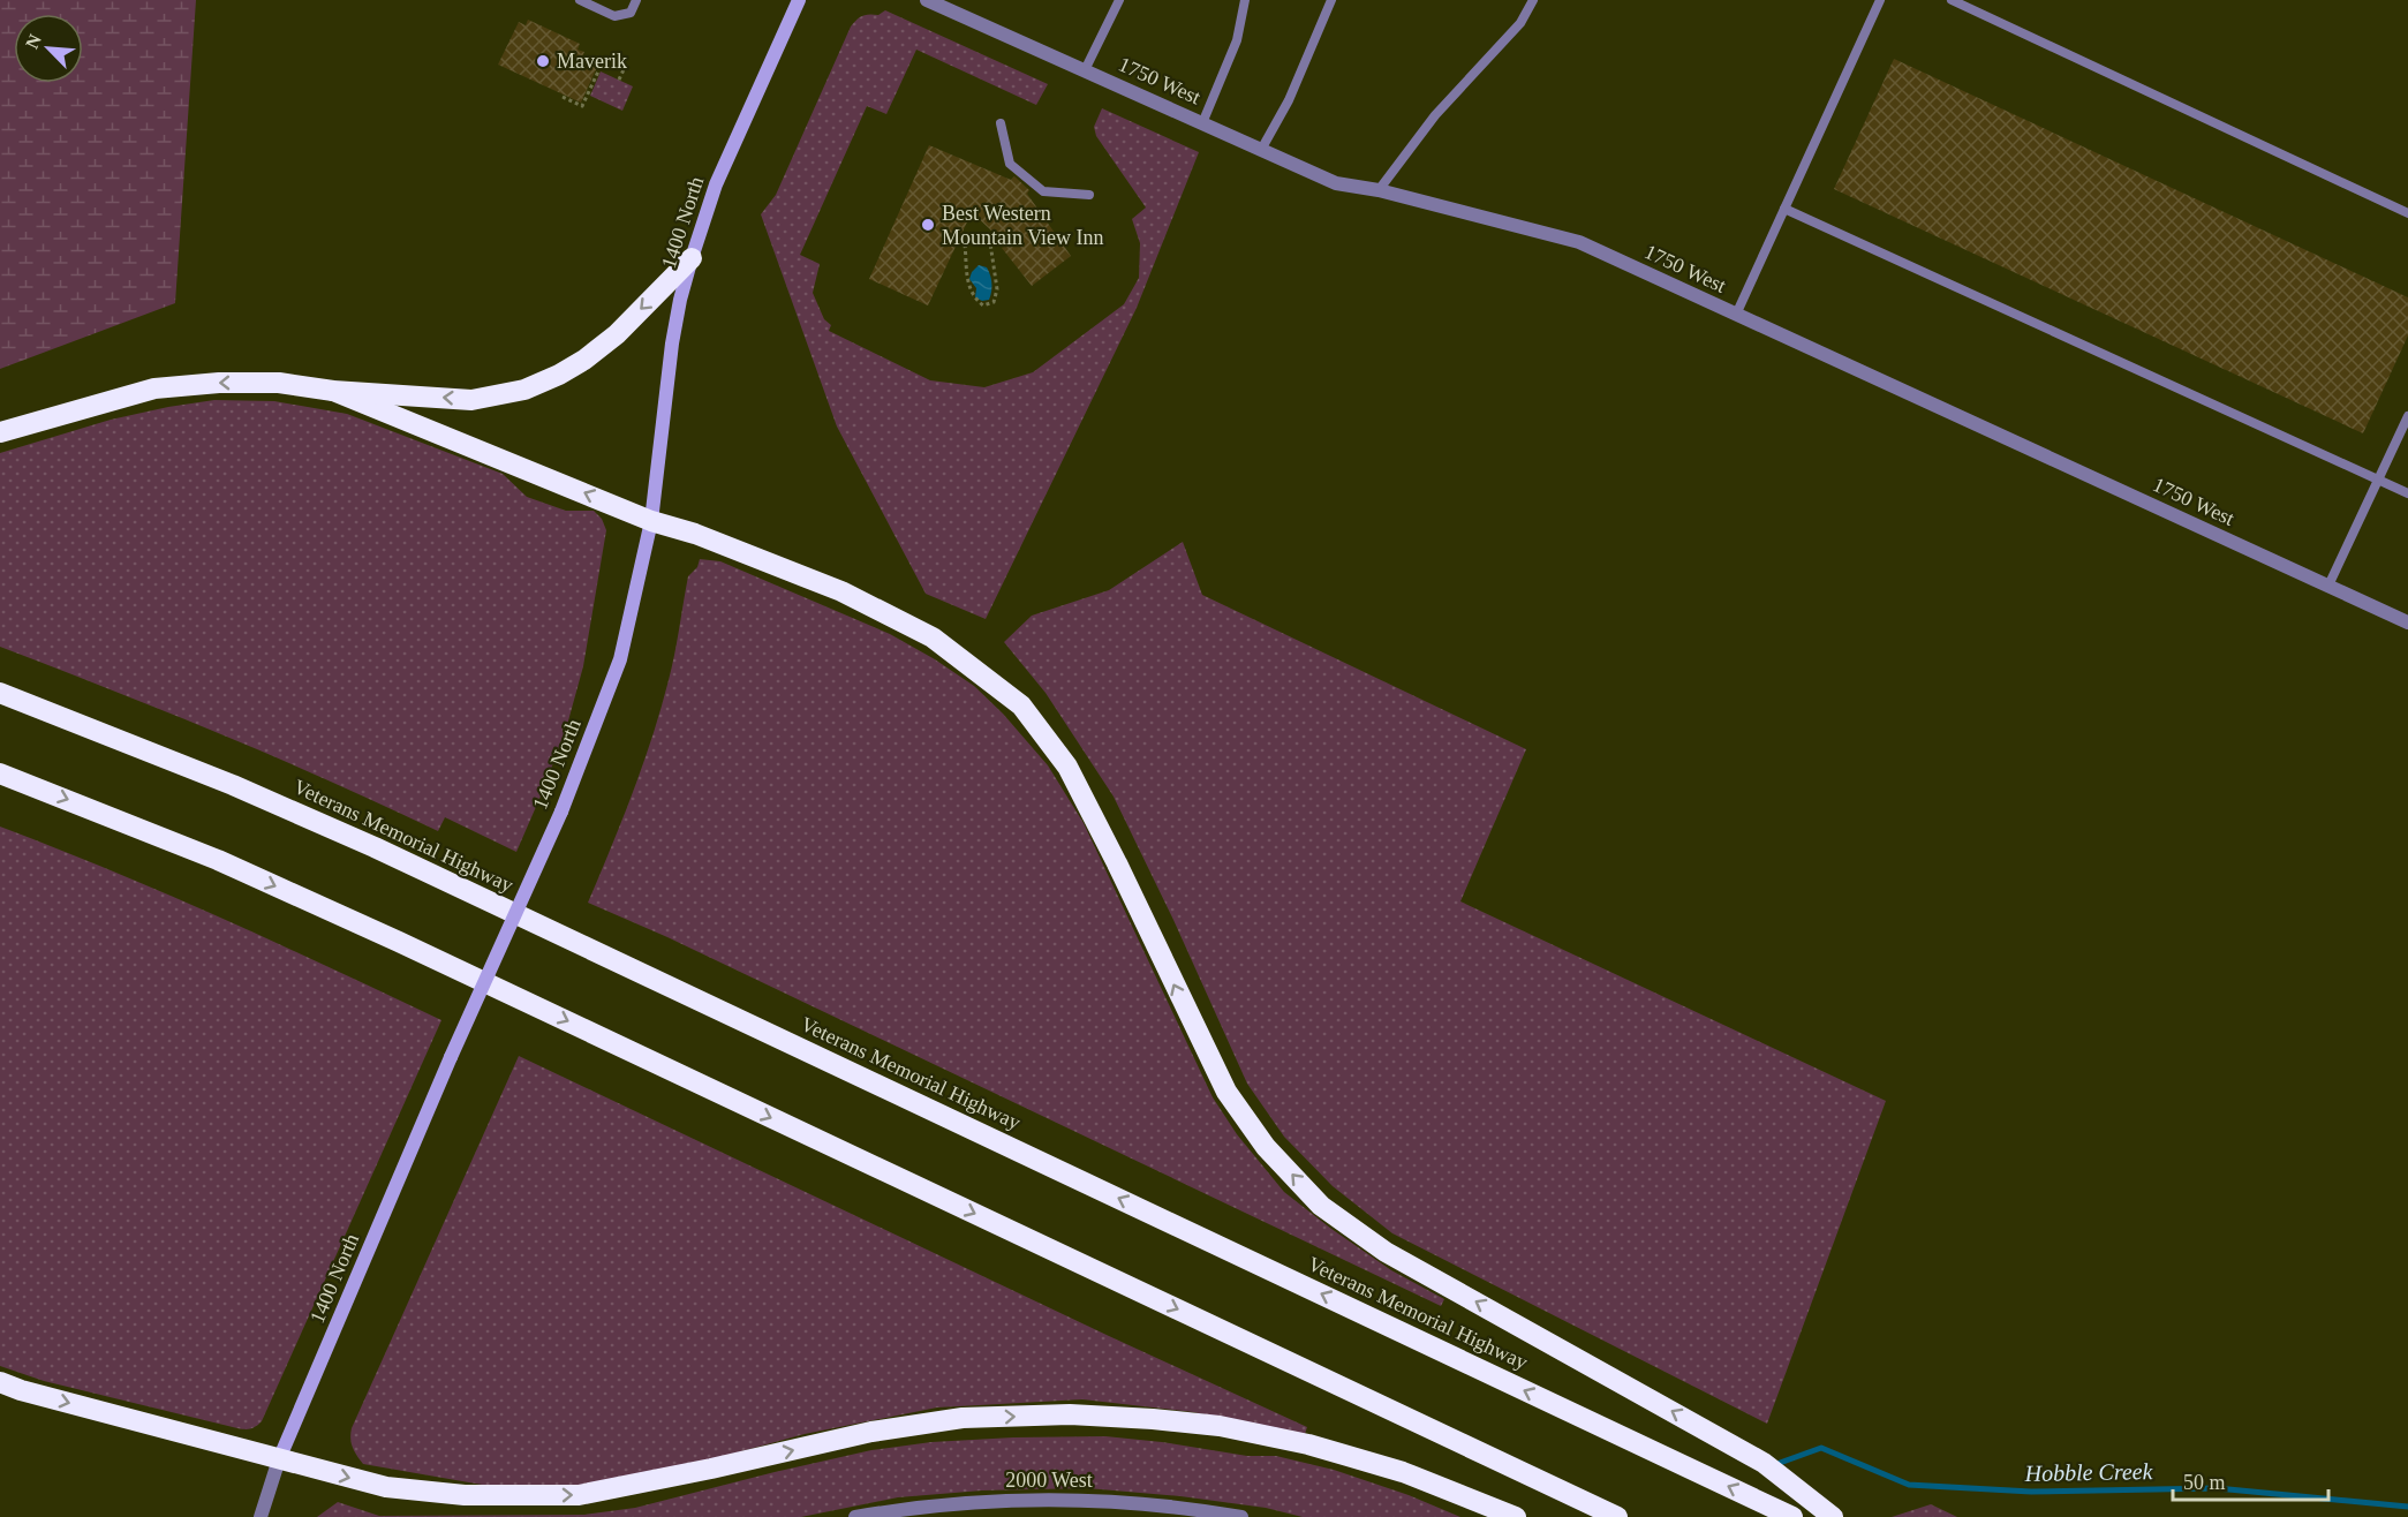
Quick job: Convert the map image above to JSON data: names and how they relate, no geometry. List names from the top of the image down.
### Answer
{
  "streets": {
    "highway": ["Veterans Memorial Highway"],
    "main road": ["1400 North"],
    "street": ["1750 West", "2000 West"]
  },
  "water": ["Hobble Creek"],
  "places": ["Maverik", "Best Western Mountain View Inn"],
  "scale_bar": "50 m",
  "north": "top left"
}
